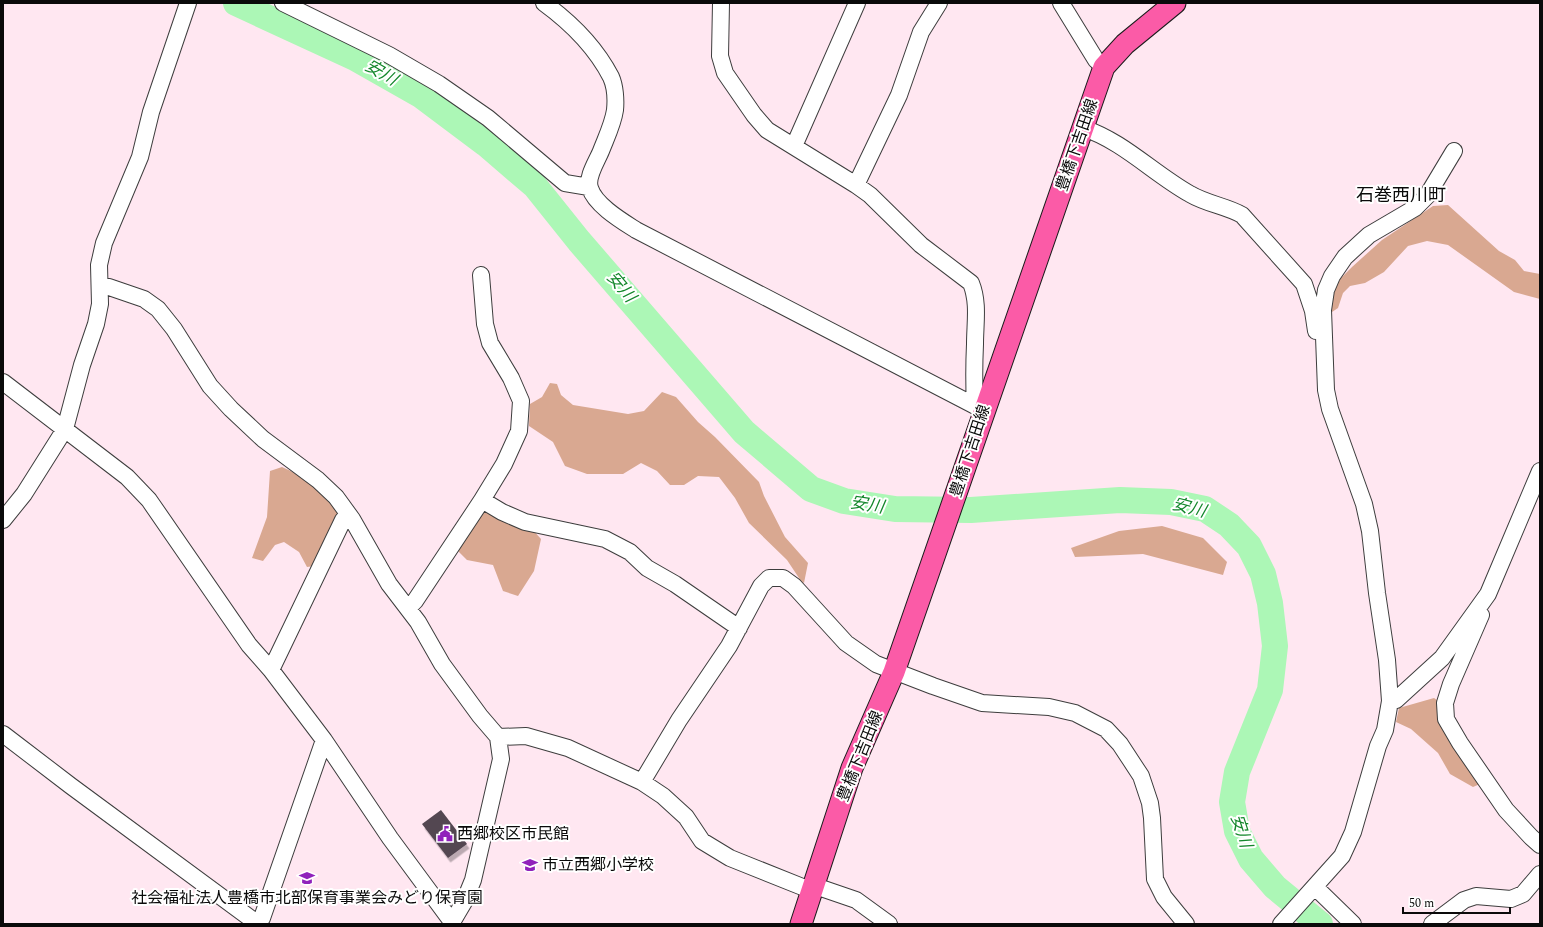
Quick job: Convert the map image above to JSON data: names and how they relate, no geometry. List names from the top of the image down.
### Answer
{
  "streets": {
    "main road": ["豊橋下吉田線"]
  },
  "districts": ["石巻西川町"],
  "water": ["安川"],
  "places": {
    "public building": ["西郷校区市民館"],
    "school or university": ["市立西郷小学校", "社会福祉法人豊橋市北部保育事業会みどり保育園"]
  },
  "scale_bar": "50 m"
}
